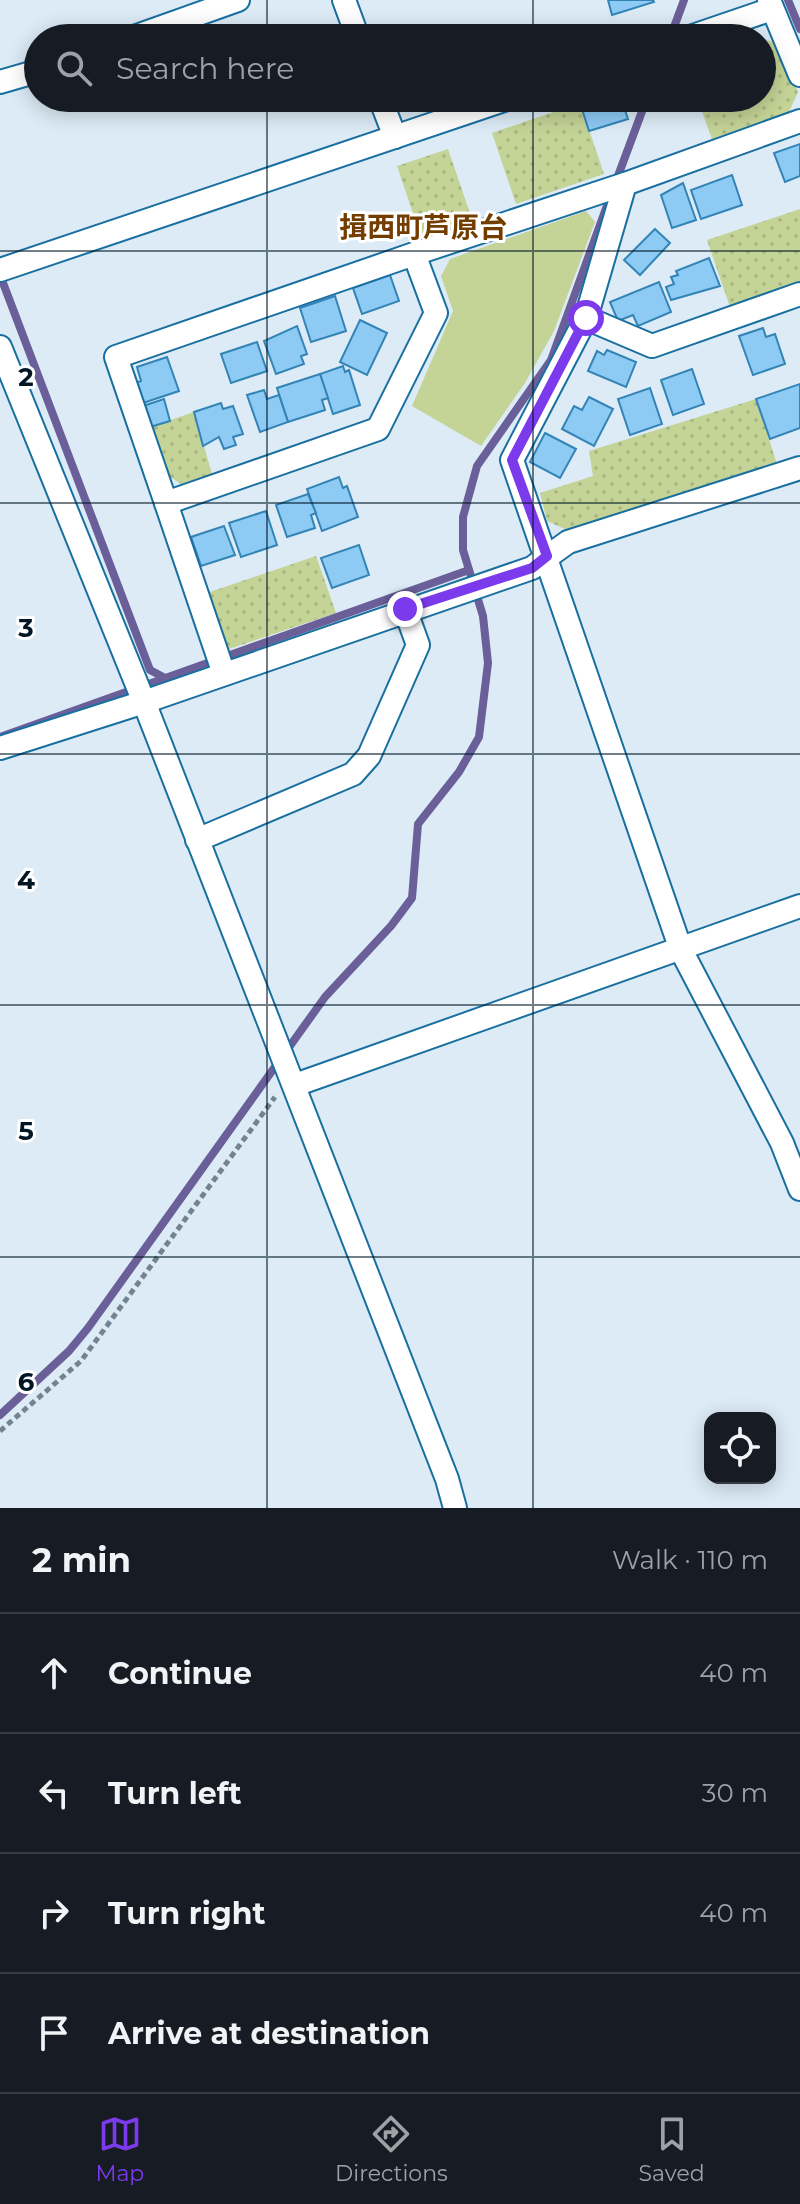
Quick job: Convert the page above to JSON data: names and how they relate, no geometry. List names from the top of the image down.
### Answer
{
  "districts": ["揖西町芦原台"],
  "page": {
    "search": "Search here",
    "heading": ["2 min", "Walk · 110 m"],
    "list": [
      ["Continue", "40 m"],
      ["Turn left", "30 m"],
      ["Turn right", "40 m"],
      "Arrive at destination"
    ],
    "nav": ["Map", "Directions", "Saved"]
  },
  "grid": {
    "rows": [
      "2",
      "3",
      "4",
      "5",
      "6"
    ]
  }
}
